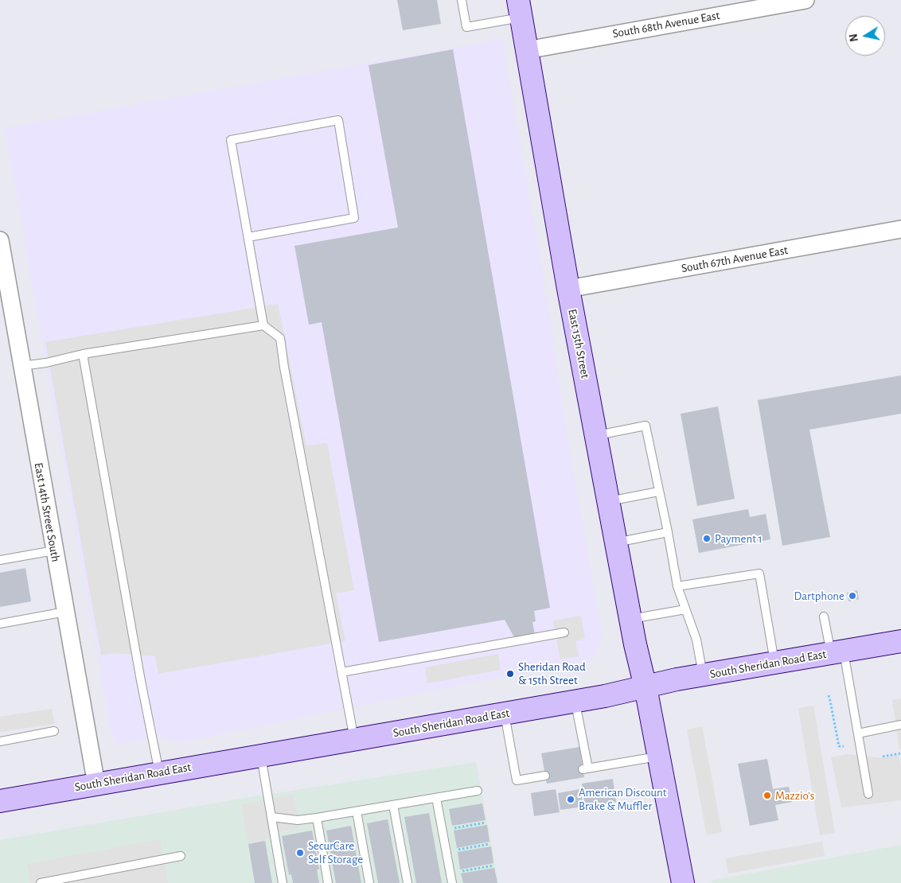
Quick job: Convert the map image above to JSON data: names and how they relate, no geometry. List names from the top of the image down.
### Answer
{
  "streets": {
    "main road": ["East 15th Street", "South Sheridan Road East"],
    "street": ["South 68th Avenue East", "South 67th Avenue East", "East 14th Street South"]
  },
  "crossings": [
    ["South 68th Avenue East", "East 15th Street"],
    ["South 67th Avenue East", "East 15th Street"],
    ["East 15th Street", "South Sheridan Road East"],
    ["East 14th Street South", "South Sheridan Road East"]
  ],
  "places": [
    "Payment 1",
    "Dartphone",
    "Sheridan Road & 15th Street",
    "Mazzio's",
    "American Discount Brake & Muffler",
    "SecurCare Self Storage"
  ],
  "north": "left"
}
